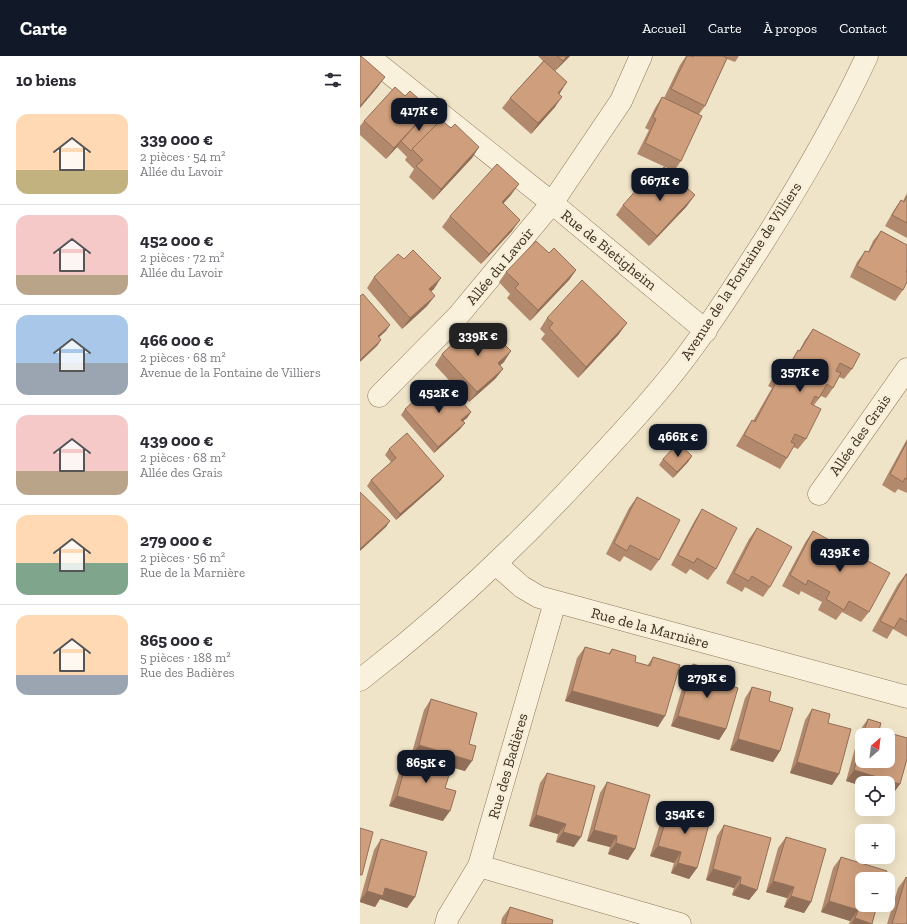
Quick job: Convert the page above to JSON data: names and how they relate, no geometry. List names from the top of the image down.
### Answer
{
  "streets": {
    "street": [
      "Rue de Bietigheim",
      "Allée du Lavoir",
      "Avenue de la Fontaine de Villiers",
      "Allée des Grais",
      "Rue de la Marnière",
      "Rue des Badières"
    ]
  },
  "crossings": [
    ["Rue de Bietigheim", "Allée du Lavoir"],
    ["Rue de Bietigheim", "Avenue de la Fontaine de Villiers"],
    ["Avenue de la Fontaine de Villiers", "Rue de la Marnière"],
    ["Rue de la Marnière", "Rue des Badières"]
  ],
  "north": "top right",
  "page": {
    "header": "Carte",
    "nav": [
      "Accueil",
      "Carte",
      "À propos",
      "Contact"
    ],
    "heading": "10 biens",
    "price": [
      "417K €",
      "667K €",
      "339K €",
      "357K €",
      "452K €",
      "466K €",
      "439K €",
      "279K €",
      "865K €",
      "354K €"
    ],
    "list": [
      {
        "name": "339 000 €",
        "note": "2 pièces · 54 m² · Allée du Lavoir"
      },
      {
        "name": "452 000 €",
        "note": "2 pièces · 72 m² · Allée du Lavoir"
      },
      {
        "name": "466 000 €",
        "note": "2 pièces · 68 m² · Avenue de la Fontaine de Villiers"
      },
      {
        "name": "439 000 €",
        "note": "2 pièces · 68 m² · Allée des Grais"
      },
      {
        "name": "279 000 €",
        "note": "2 pièces · 56 m² · Rue de la Marnière"
      },
      {
        "name": "865 000 €",
        "note": "5 pièces · 188 m² · Rue des Badières"
      }
    ],
    "map_buttons": ["+", "−"]
  }
}
